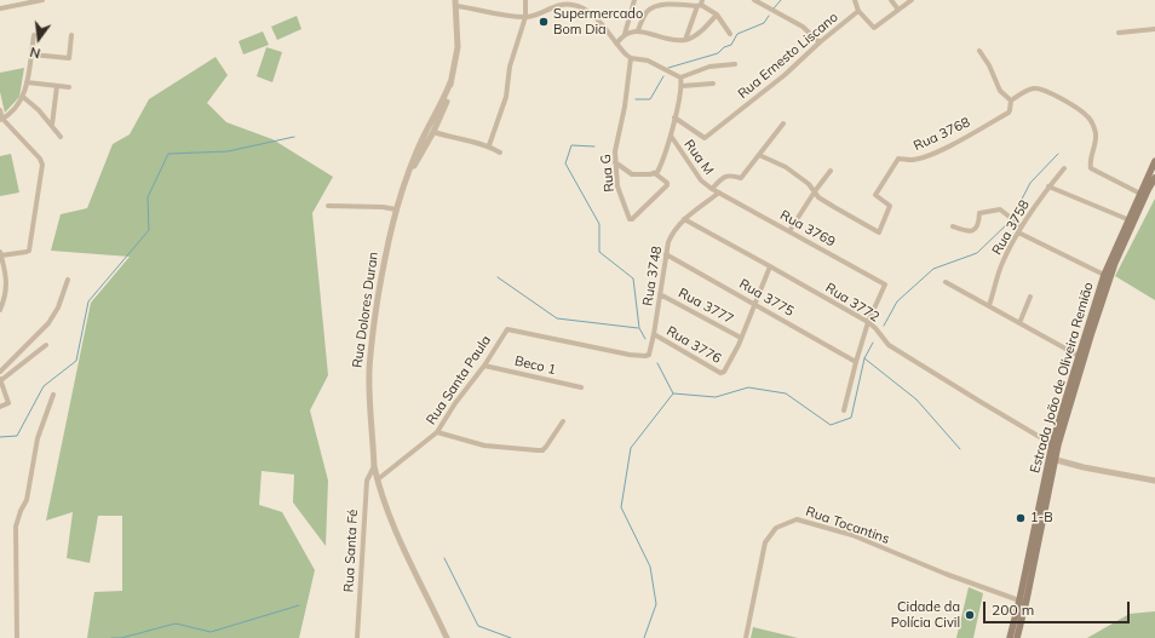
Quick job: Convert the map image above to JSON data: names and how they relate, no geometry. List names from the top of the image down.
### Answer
{
  "streets": {
    "main road": ["Estrada João de Oliveira Remião"],
    "street": [
      "Rua Ernesto Liscano",
      "Rua 3768",
      "Rua M",
      "Rua G",
      "Rua 3758",
      "Rua 3769",
      "Rua 3748",
      "Rua 3775",
      "Rua 3772",
      "Rua 3777",
      "Rua Dolores Duran",
      "Rua 3776",
      "Beco 1",
      "Rua Santa Paula",
      "Rua Tocantins",
      "Rua Santa Fé"
    ]
  },
  "crossings": [
    ["Rua 3769", "Rua 3748"],
    ["Rua 3769", "Rua 3772"],
    ["Rua 3748", "Rua 3775"],
    ["Rua 3748", "Rua 3772"],
    ["Rua 3748", "Rua 3777"],
    ["Rua 3748", "Rua Santa Paula"],
    ["Rua 3772", "Estrada João de Oliveira Remião"],
    ["Rua 3777", "Rua 3776"],
    ["Rua Dolores Duran", "Rua Santa Paula"],
    ["Rua Dolores Duran", "Rua Santa Fé"],
    ["Rua 3776", "Rua Santa Paula"],
    ["Beco 1", "Rua Santa Paula"],
    ["Estrada João de Oliveira Remião", "Rua Tocantins"]
  ],
  "places": ["Supermercado Bom Dia", "1-B", "Cidade da Polícia Civil"],
  "scale_bar": "200 m",
  "north": "bottom"
}
